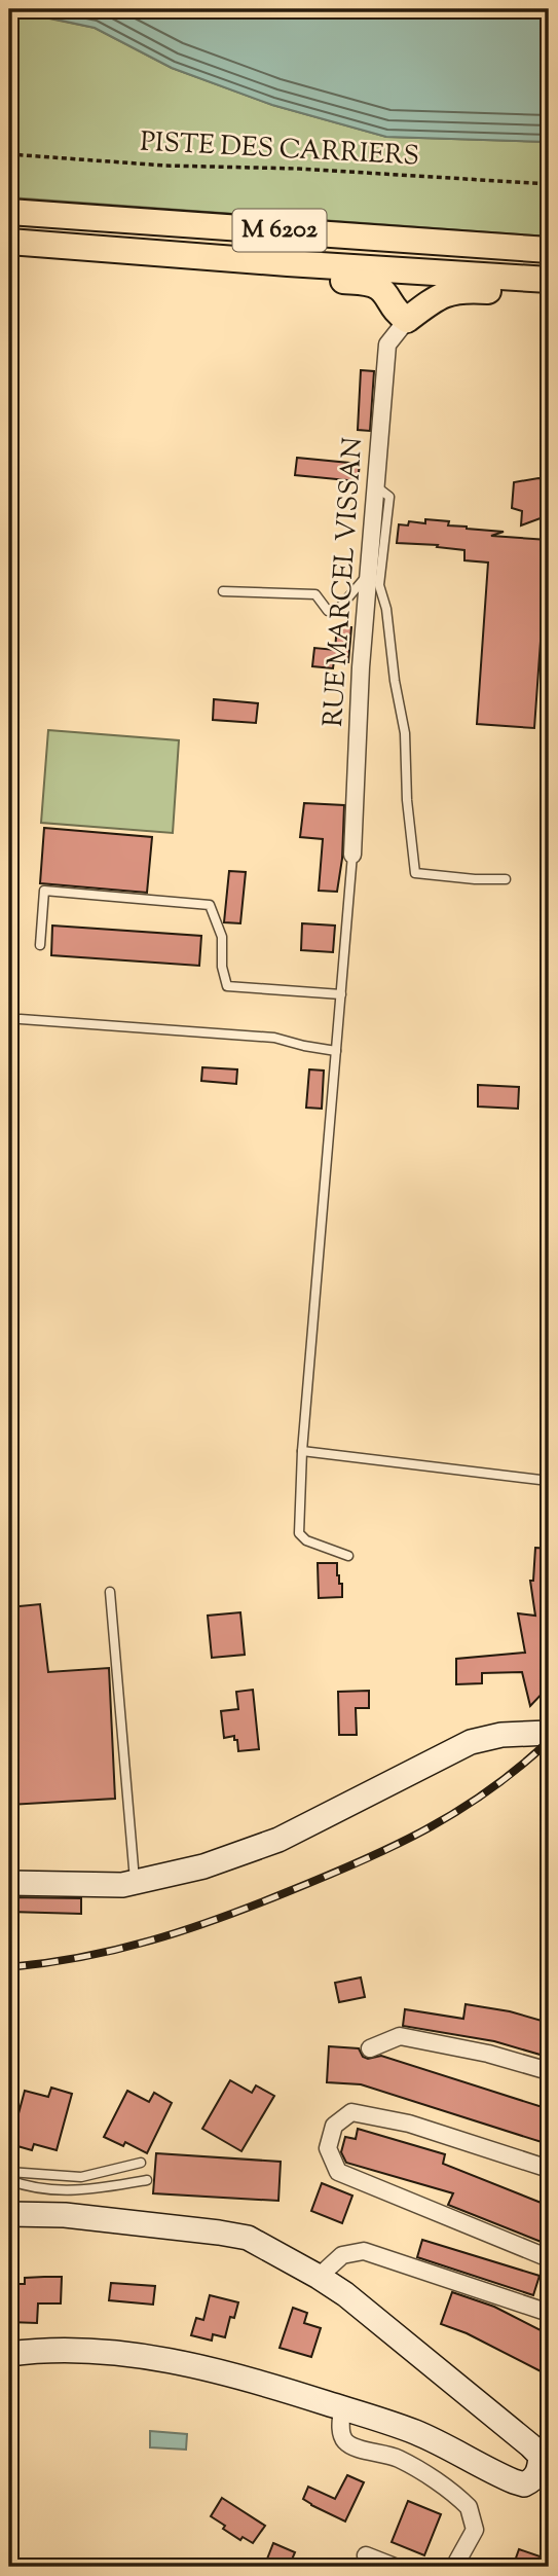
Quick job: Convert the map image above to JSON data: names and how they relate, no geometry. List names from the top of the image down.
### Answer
{
  "streets": {
    "main road": ["M 6202"],
    "street": ["RUE MARCEL VISSAN"],
    "path": ["PISTE DES CARRIERS"]
  }
}
